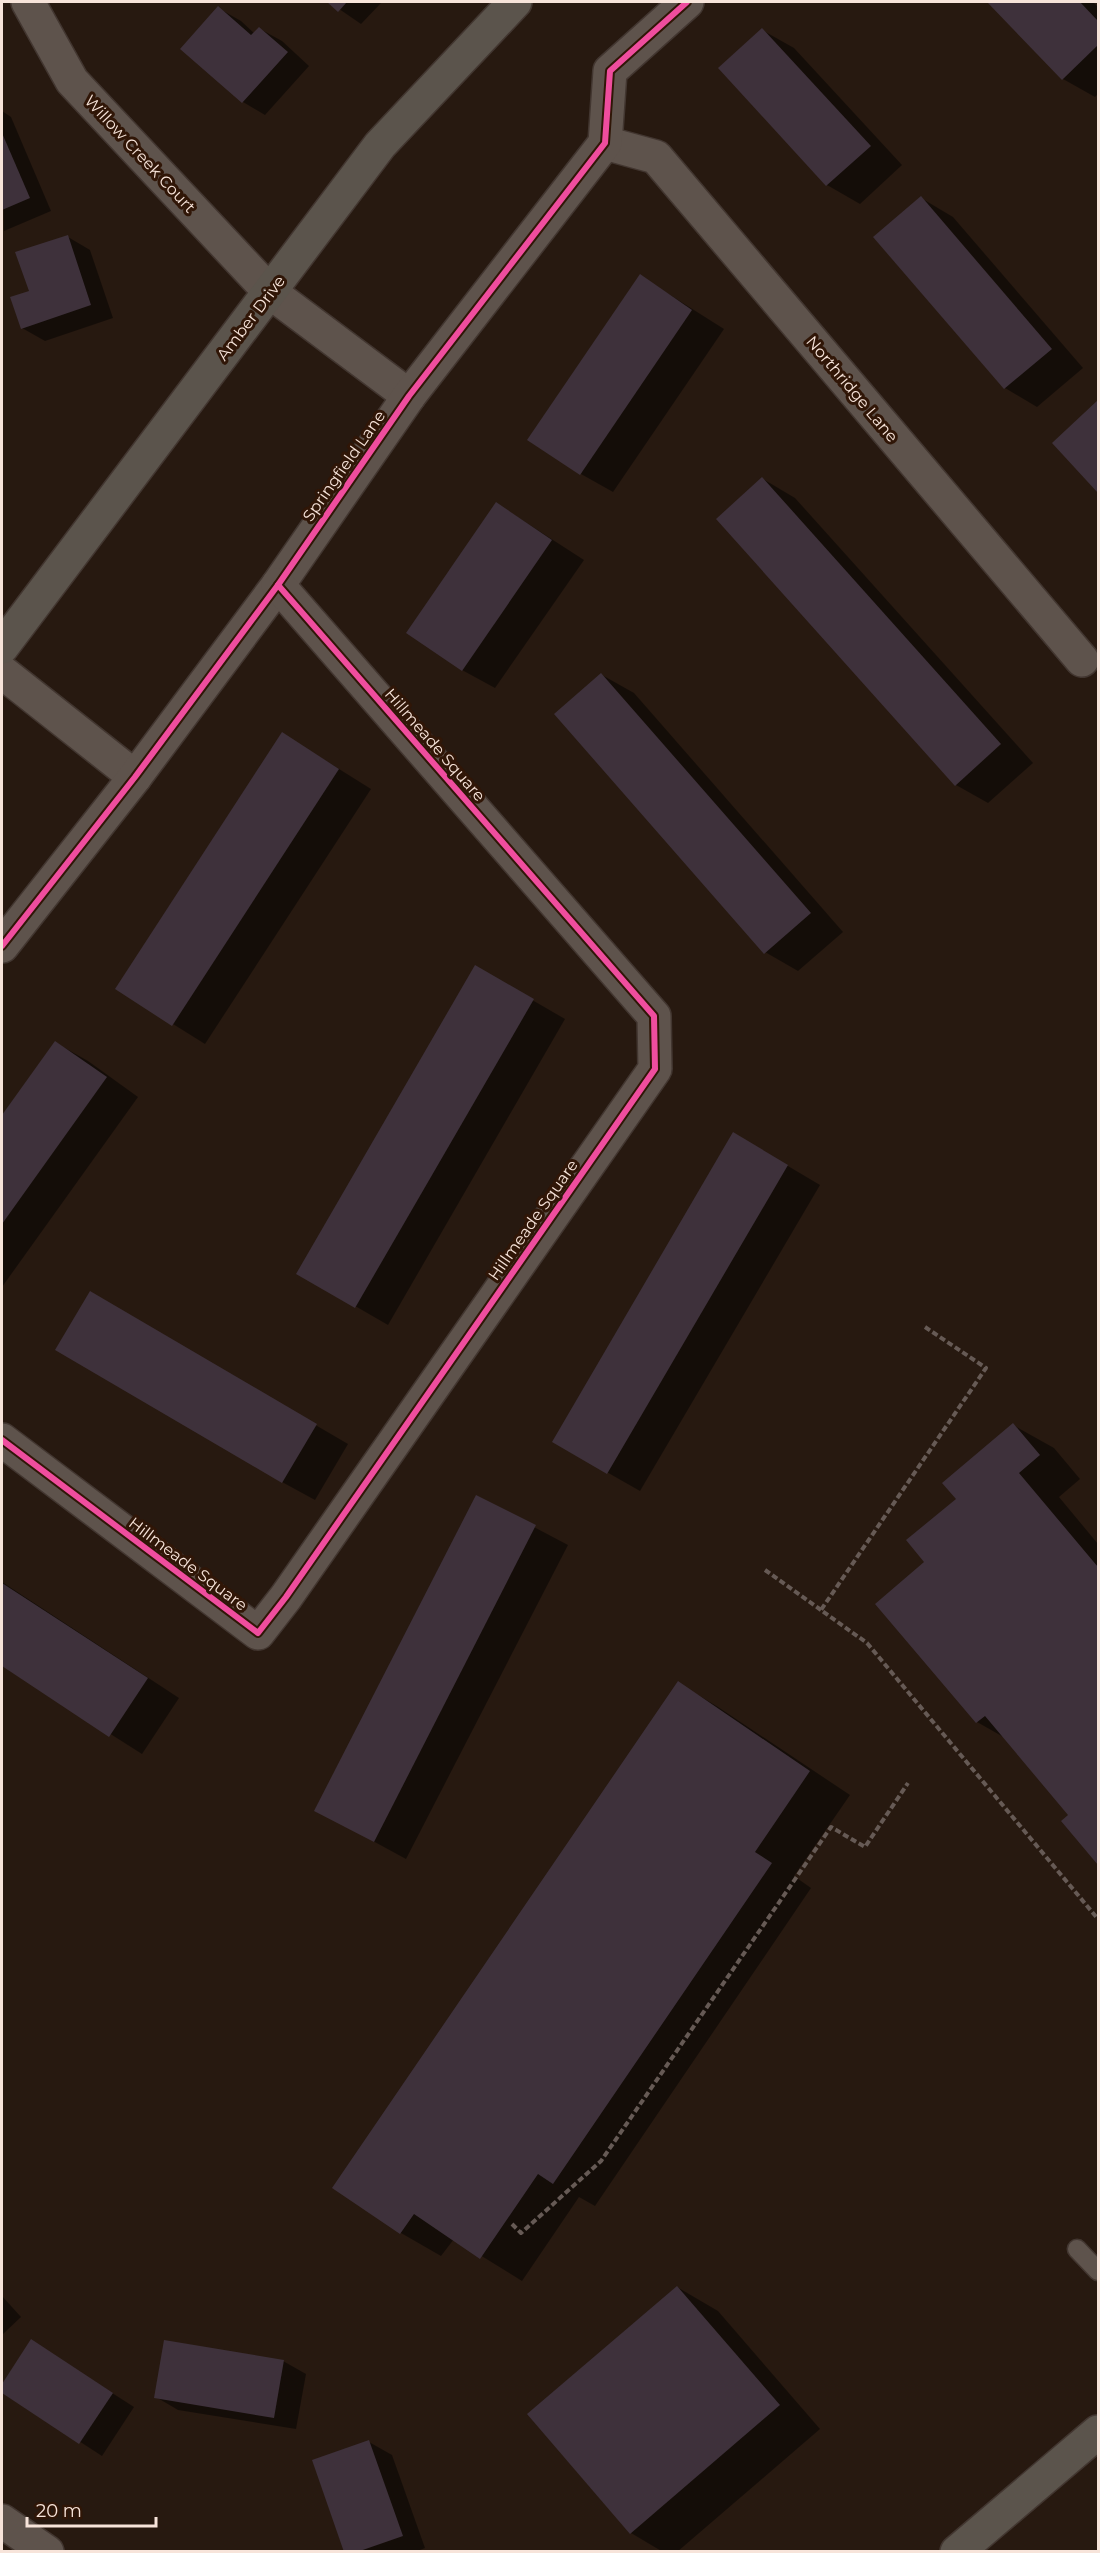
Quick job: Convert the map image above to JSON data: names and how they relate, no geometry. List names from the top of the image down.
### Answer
{
  "streets": {
    "street": [
      "Willow Creek Court",
      "Amber Drive",
      "Northridge Lane",
      "Springfield Lane",
      "Hillmeade Square"
    ]
  },
  "crossings": [
    ["Willow Creek Court", "Amber Drive"],
    ["Northridge Lane", "Springfield Lane"],
    ["Springfield Lane", "Hillmeade Square"]
  ],
  "scale_bar": "20 m"
}
